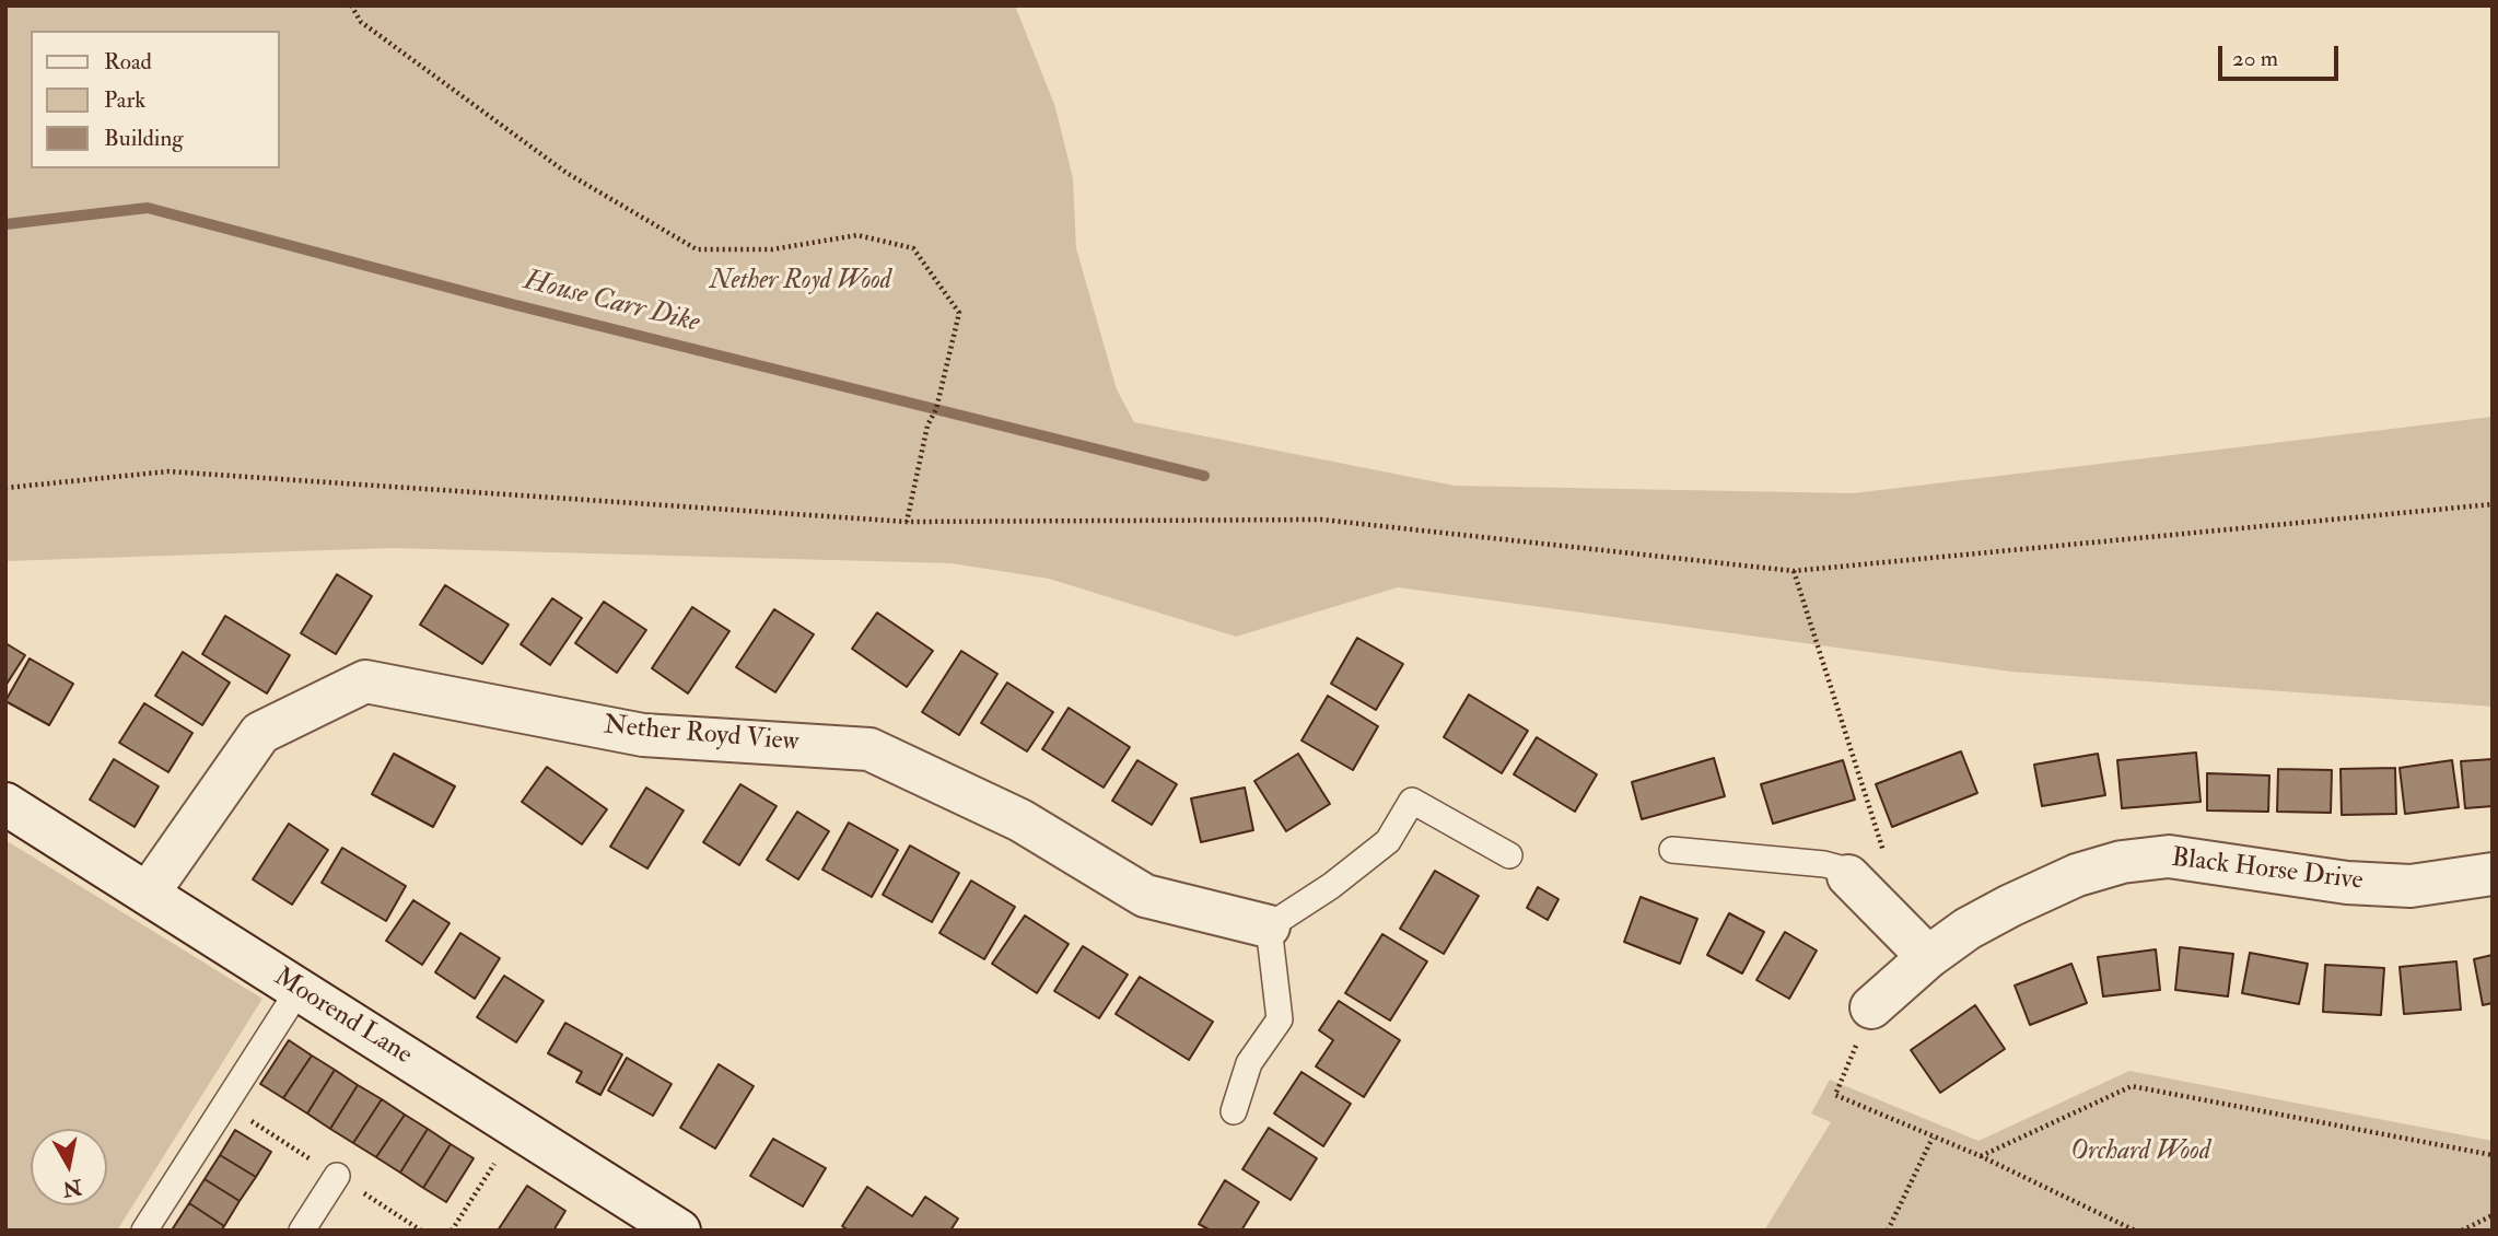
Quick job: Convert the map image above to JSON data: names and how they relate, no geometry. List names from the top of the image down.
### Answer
{
  "streets": {
    "street": ["Nether Royd View", "Black Horse Drive", "Moorend Lane"]
  },
  "crossings": [
    ["Nether Royd View", "Moorend Lane"]
  ],
  "water": ["House Carr Dike"],
  "parks": ["Nether Royd Wood", "Orchard Wood"],
  "legend": ["Road", "Park", "Building"],
  "scale_bar": "20 m",
  "north": "bottom"
}
